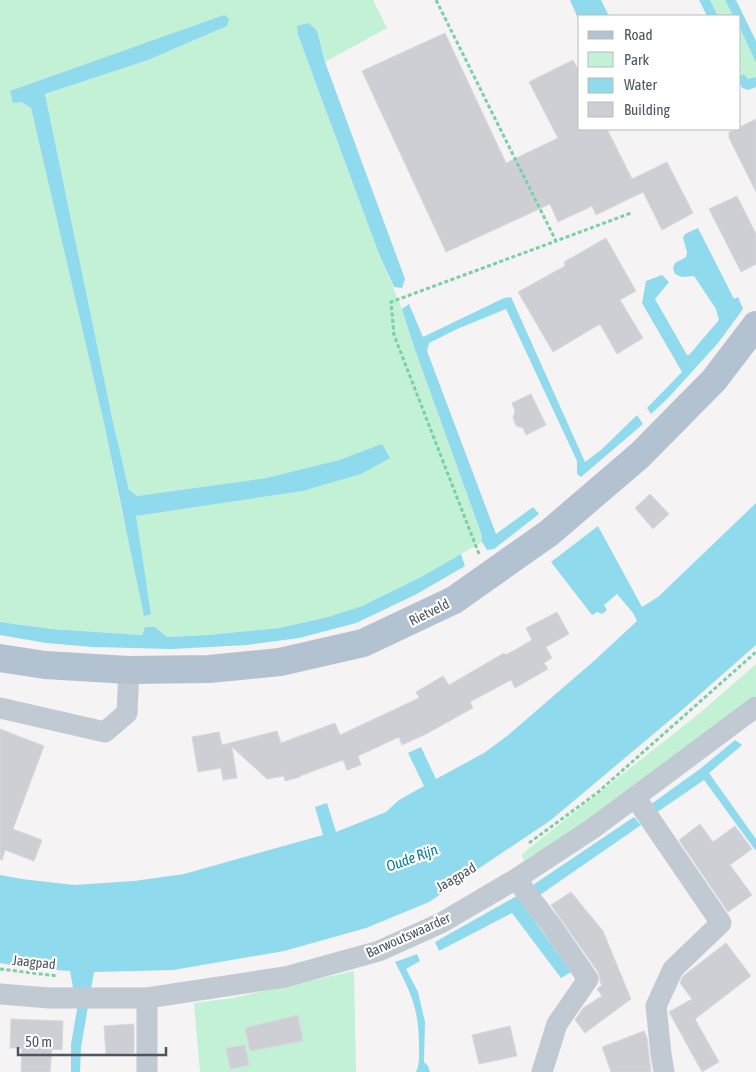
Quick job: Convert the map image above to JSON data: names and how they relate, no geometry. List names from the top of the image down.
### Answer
{
  "streets": {
    "main road": ["Rietveld"],
    "street": ["Barwoutswaarder"],
    "path": ["Jaagpad"]
  },
  "water": ["Oude Rijn"],
  "legend": [
    "Road",
    "Park",
    "Water",
    "Building"
  ],
  "scale_bar": "50 m"
}
